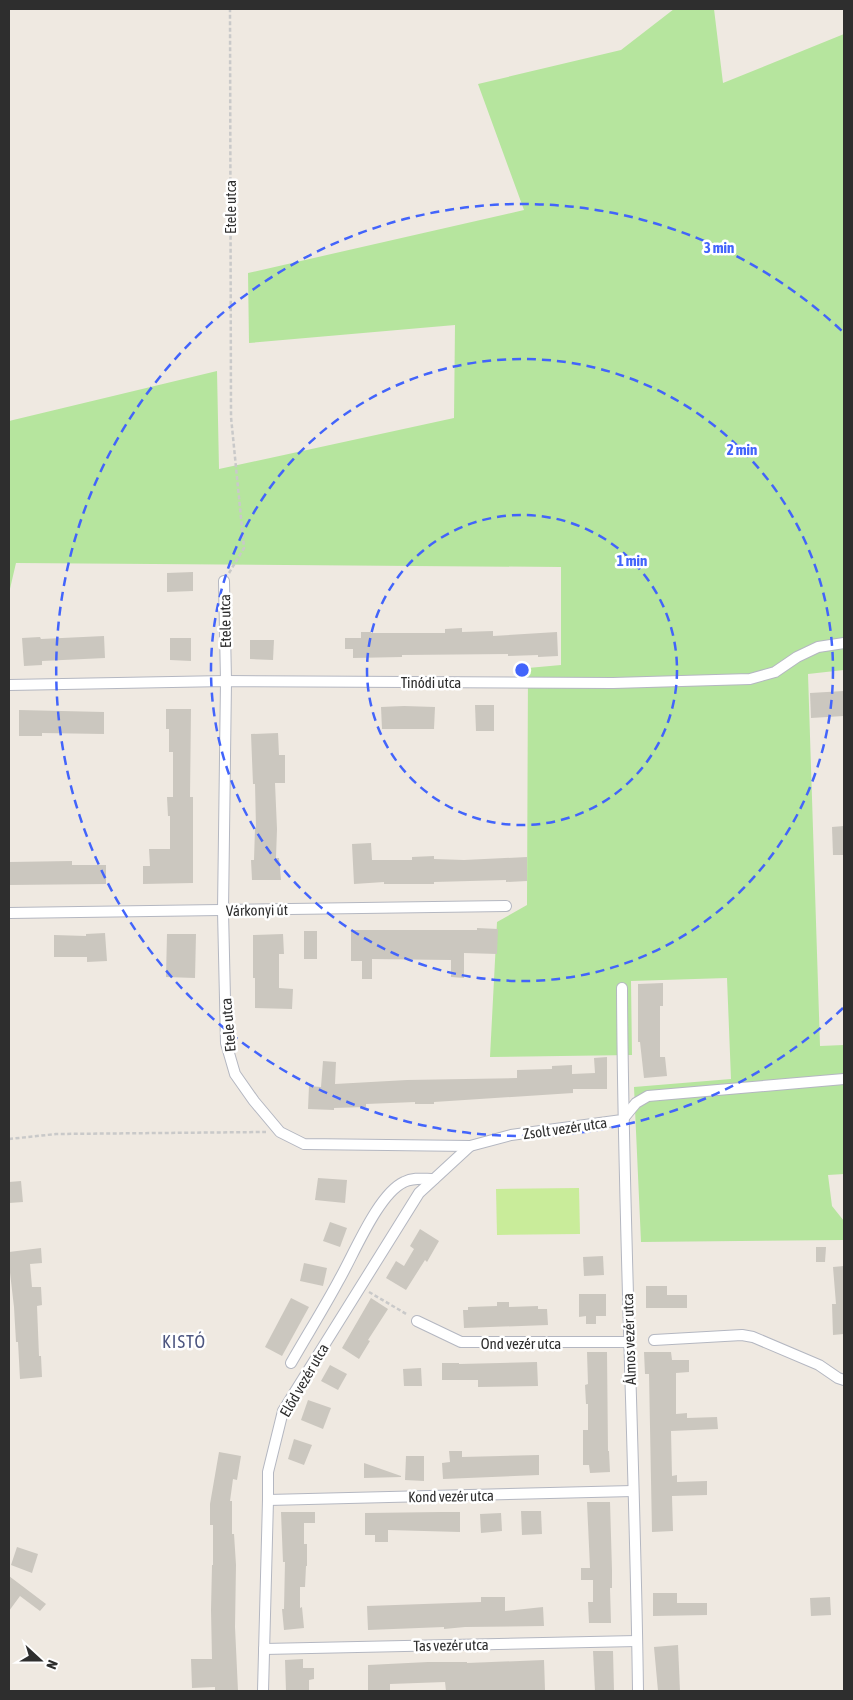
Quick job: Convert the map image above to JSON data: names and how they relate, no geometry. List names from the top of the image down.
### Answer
{
  "streets": {
    "street": [
      "Etele utca",
      "Tinódi utca",
      "Várkonyi út",
      "Zsolt vezér utca",
      "Álmos vezér utca",
      "Ond vezér utca",
      "Előd vezér utca",
      "Kond vezér utca",
      "Tas vezér utca"
    ]
  },
  "crossings": [
    ["Etele utca", "Tinódi utca"],
    ["Etele utca", "Várkonyi út"],
    ["Etele utca", "Zsolt vezér utca"],
    ["Zsolt vezér utca", "Álmos vezér utca"],
    ["Zsolt vezér utca", "Előd vezér utca"],
    ["Álmos vezér utca", "Ond vezér utca"],
    ["Álmos vezér utca", "Kond vezér utca"],
    ["Álmos vezér utca", "Tas vezér utca"],
    ["Előd vezér utca", "Kond vezér utca"],
    ["Előd vezér utca", "Tas vezér utca"]
  ],
  "districts": ["KISTÓ"],
  "north": "right",
  "rings": ["3 min", "2 min", "1 min"]
}
